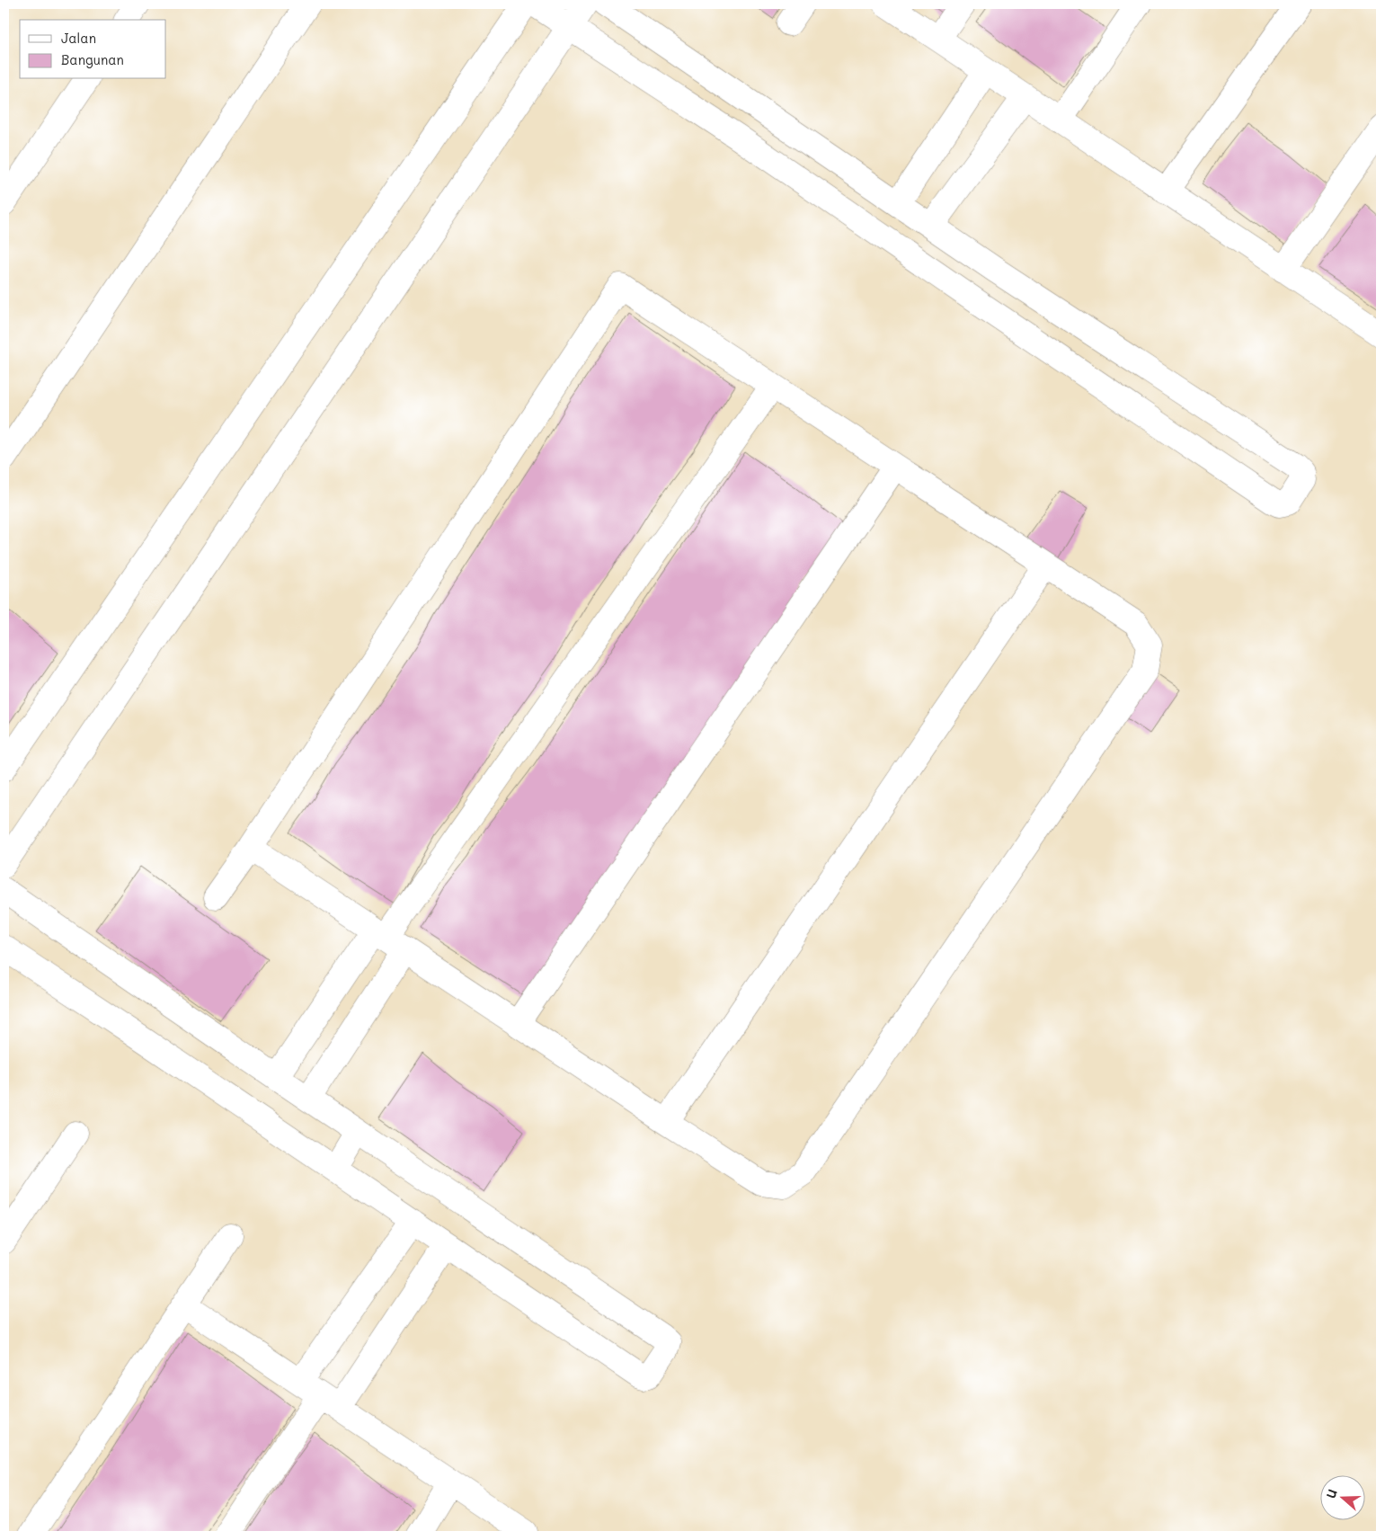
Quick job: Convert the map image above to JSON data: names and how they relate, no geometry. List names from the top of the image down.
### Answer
{
  "legend": ["Jalan", "Bangunan"],
  "north": "left"
}
